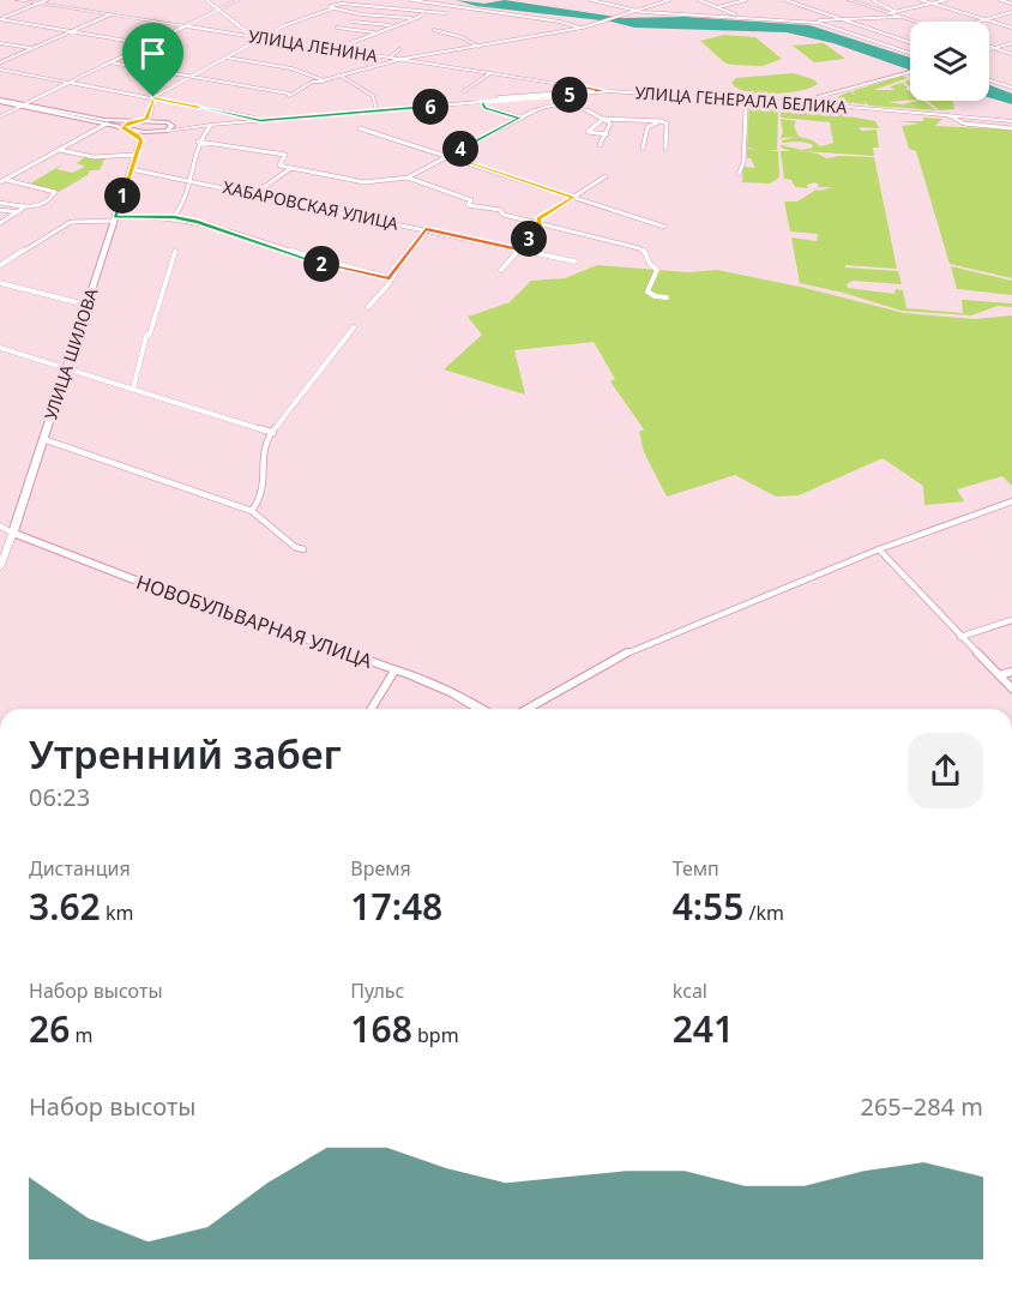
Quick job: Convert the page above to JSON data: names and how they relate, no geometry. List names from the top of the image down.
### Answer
{
  "streets": {
    "main road": [
      "УЛИЦА ЛЕНИНА",
      "УЛИЦА ГЕНЕРАЛА БЕЛИКА",
      "УЛИЦА ШИЛОВА",
      "НОВОБУЛЬВАРНАЯ УЛИЦА"
    ],
    "street": ["ХАБАРОВСКАЯ УЛИЦА"]
  },
  "crossings": [
    ["УЛИЦА ЛЕНИНА", "УЛИЦА ГЕНЕРАЛА БЕЛИКА"],
    ["ХАБАРОВСКАЯ УЛИЦА", "УЛИЦА ШИЛОВА"],
    ["УЛИЦА ШИЛОВА", "НОВОБУЛЬВАРНАЯ УЛИЦА"]
  ],
  "page": {
    "pins": [
      "5",
      "6",
      "4",
      "1",
      "3",
      "2"
    ],
    "heading": ["Утренний забег", "06:23"],
    "stats": [
      ["Дистанция", "3.62 km"],
      ["Время", "17:48"],
      ["Темп", "4:55 /km"],
      ["Набор высоты", "26 m"],
      ["Пульс", "168 bpm"],
      ["kcal", "241"]
    ],
    "chart": ["Набор высоты", "265–284 m"]
  }
}
